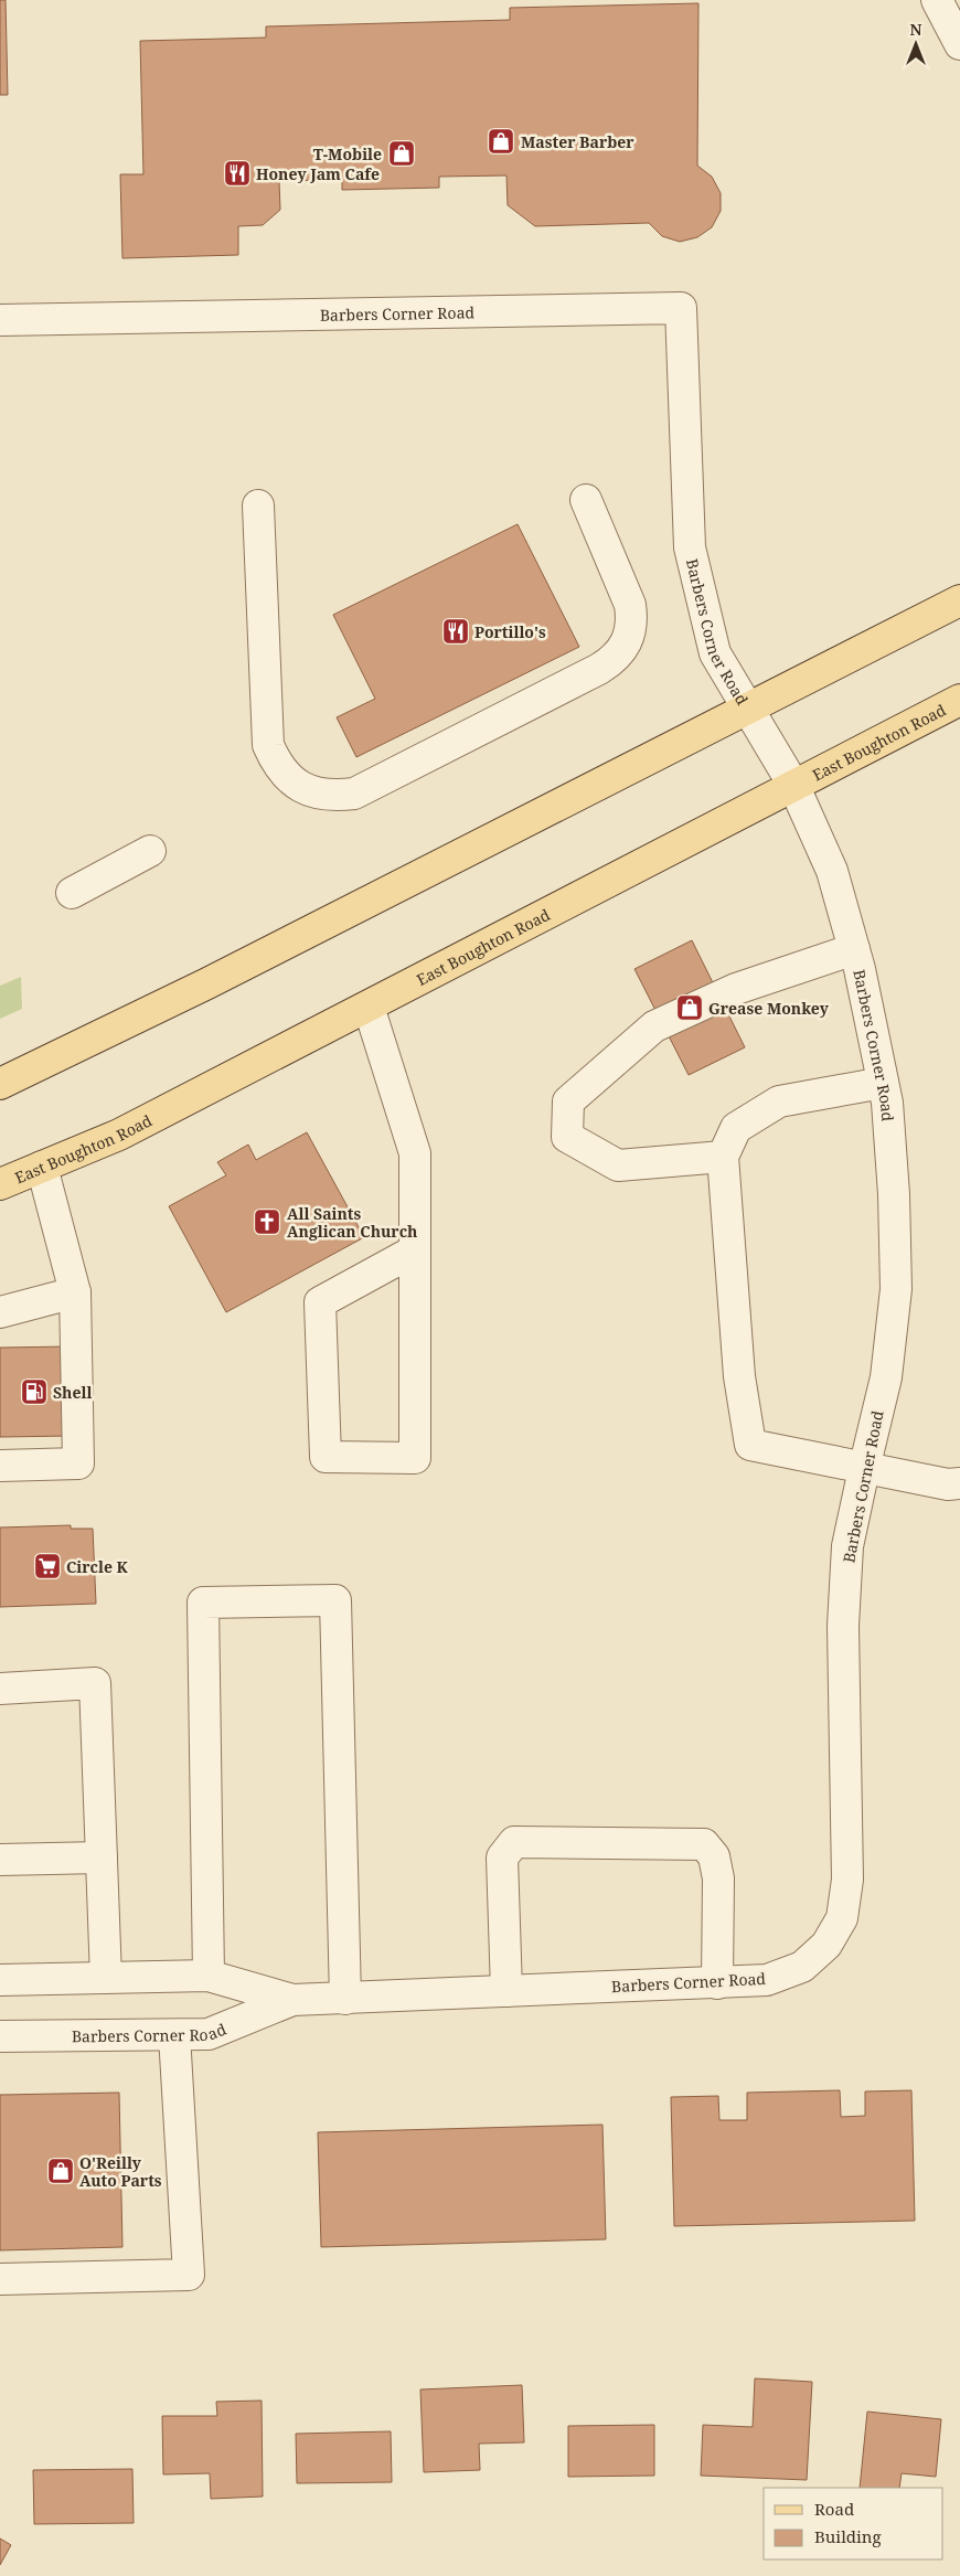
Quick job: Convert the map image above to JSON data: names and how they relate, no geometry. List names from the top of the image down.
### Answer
{
  "streets": {
    "main road": ["East Boughton Road"],
    "street": ["Barbers Corner Road"]
  },
  "crossings": [
    ["Barbers Corner Road", "East Boughton Road"]
  ],
  "places": {
    "shop": [
      "Master Barber",
      "T-Mobile",
      "Grease Monkey",
      "O'Reilly Auto Parts"
    ],
    "restaurant": ["Honey Jam Cafe", "Portillo's"],
    "church": ["All Saints Anglican Church"],
    "fuel station": ["Shell"],
    "supermarket": ["Circle K"]
  },
  "legend": ["Road", "Building"],
  "north": "top"
}
